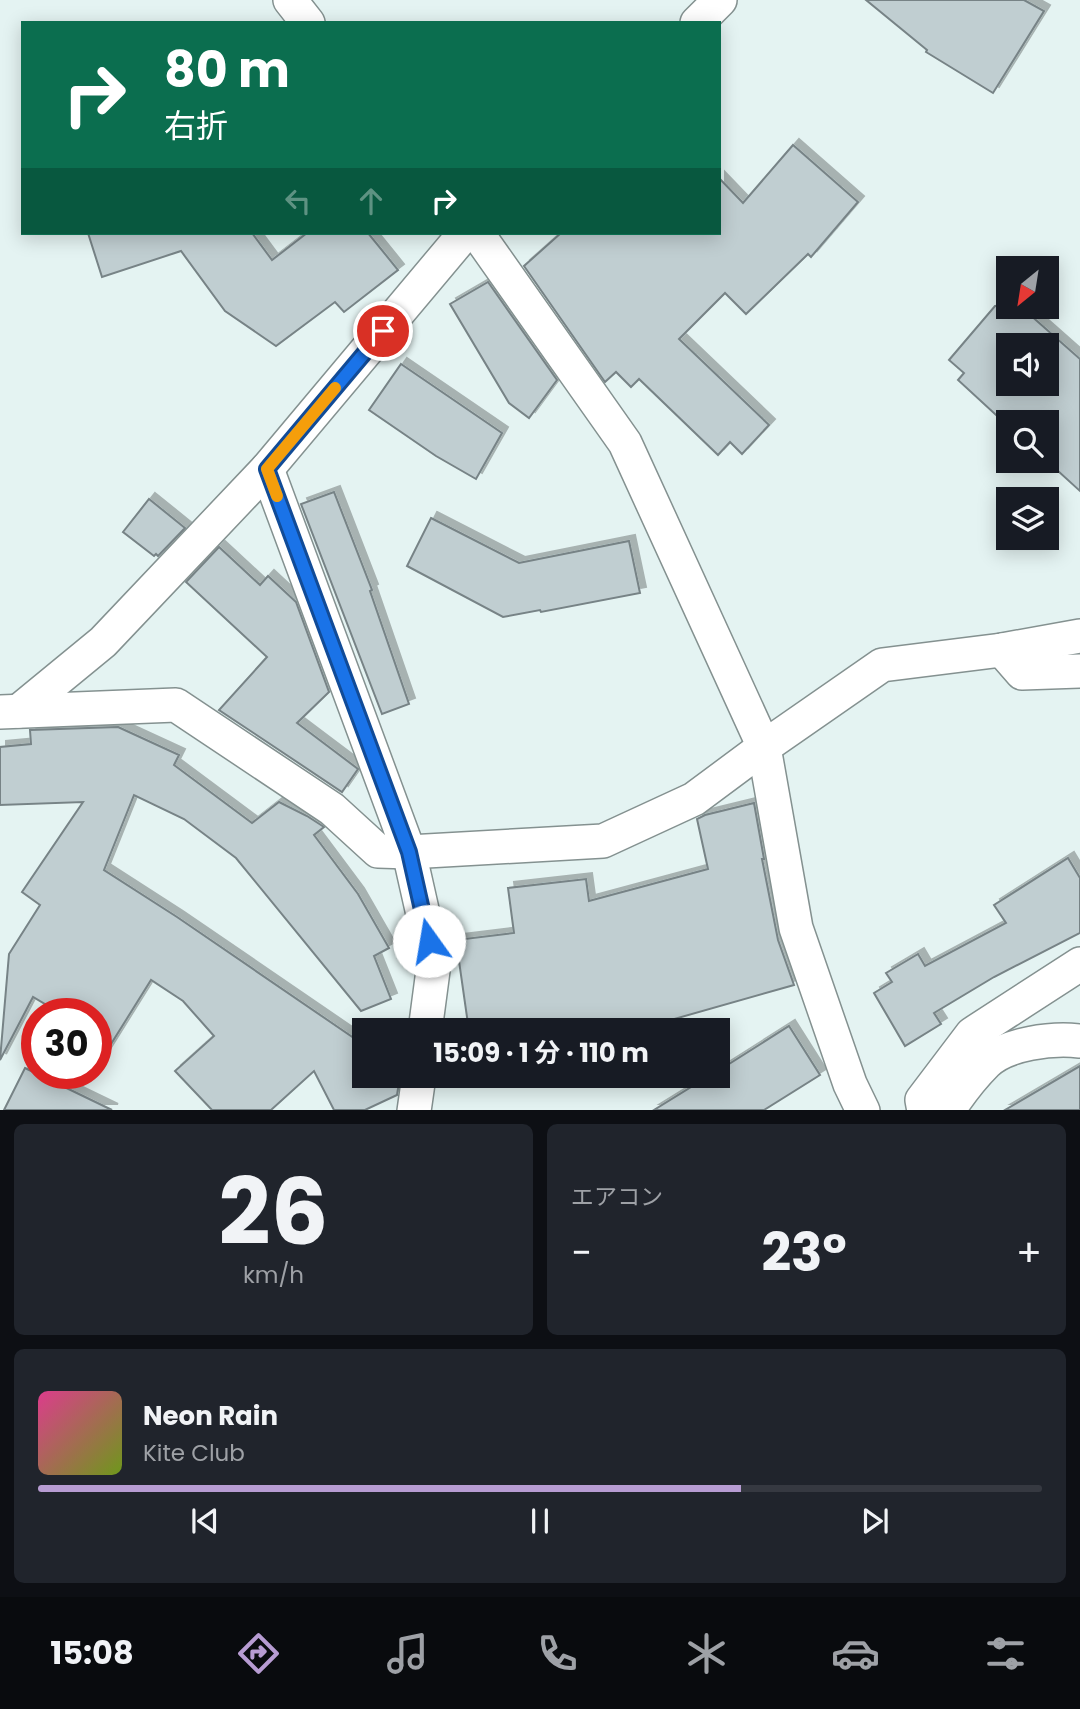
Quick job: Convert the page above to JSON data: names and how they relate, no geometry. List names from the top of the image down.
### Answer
{
  "north": "bottom left",
  "page": {
    "turn": ["80 m", "右折"],
    "limit": "30",
    "trip": "15:09 · 1 分 · 110 m",
    "tile": [
      ["26", "km/h"],
      "エアコン"
    ],
    "heat": ["−", "23°", "+"],
    "song": ["Neon Rain", "Kite Club"],
    "tabs": "15:08"
  }
}
